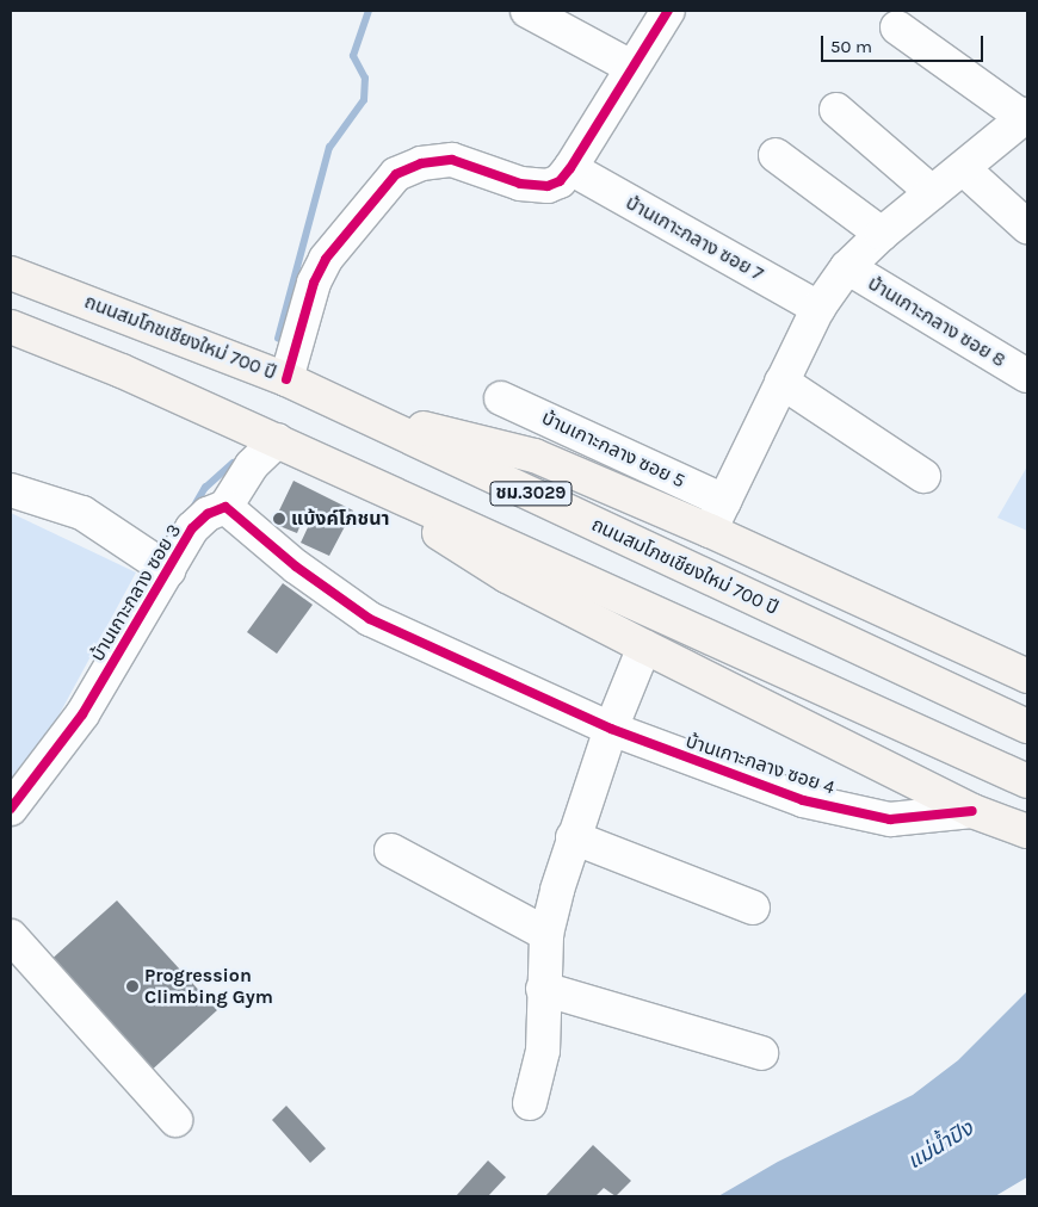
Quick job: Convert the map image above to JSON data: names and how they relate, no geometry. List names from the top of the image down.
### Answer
{
  "streets": {
    "main road": ["ถนนสมโภชเชียงใหม่ 700 ปี", "ชม.3029"],
    "street": [
      "บ้านเกาะกลาง ซอย 7",
      "บ้านเกาะกลาง ซอย 8",
      "บ้านเกาะกลาง ซอย 5",
      "บ้านเกาะกลาง ซอย 3",
      "บ้านเกาะกลาง ซอย 4"
    ]
  },
  "water": ["แม่น้ำปิง"],
  "places": ["แบ้งค์โภชนา", "Progression Climbing Gym"],
  "scale_bar": "50 m"
}
